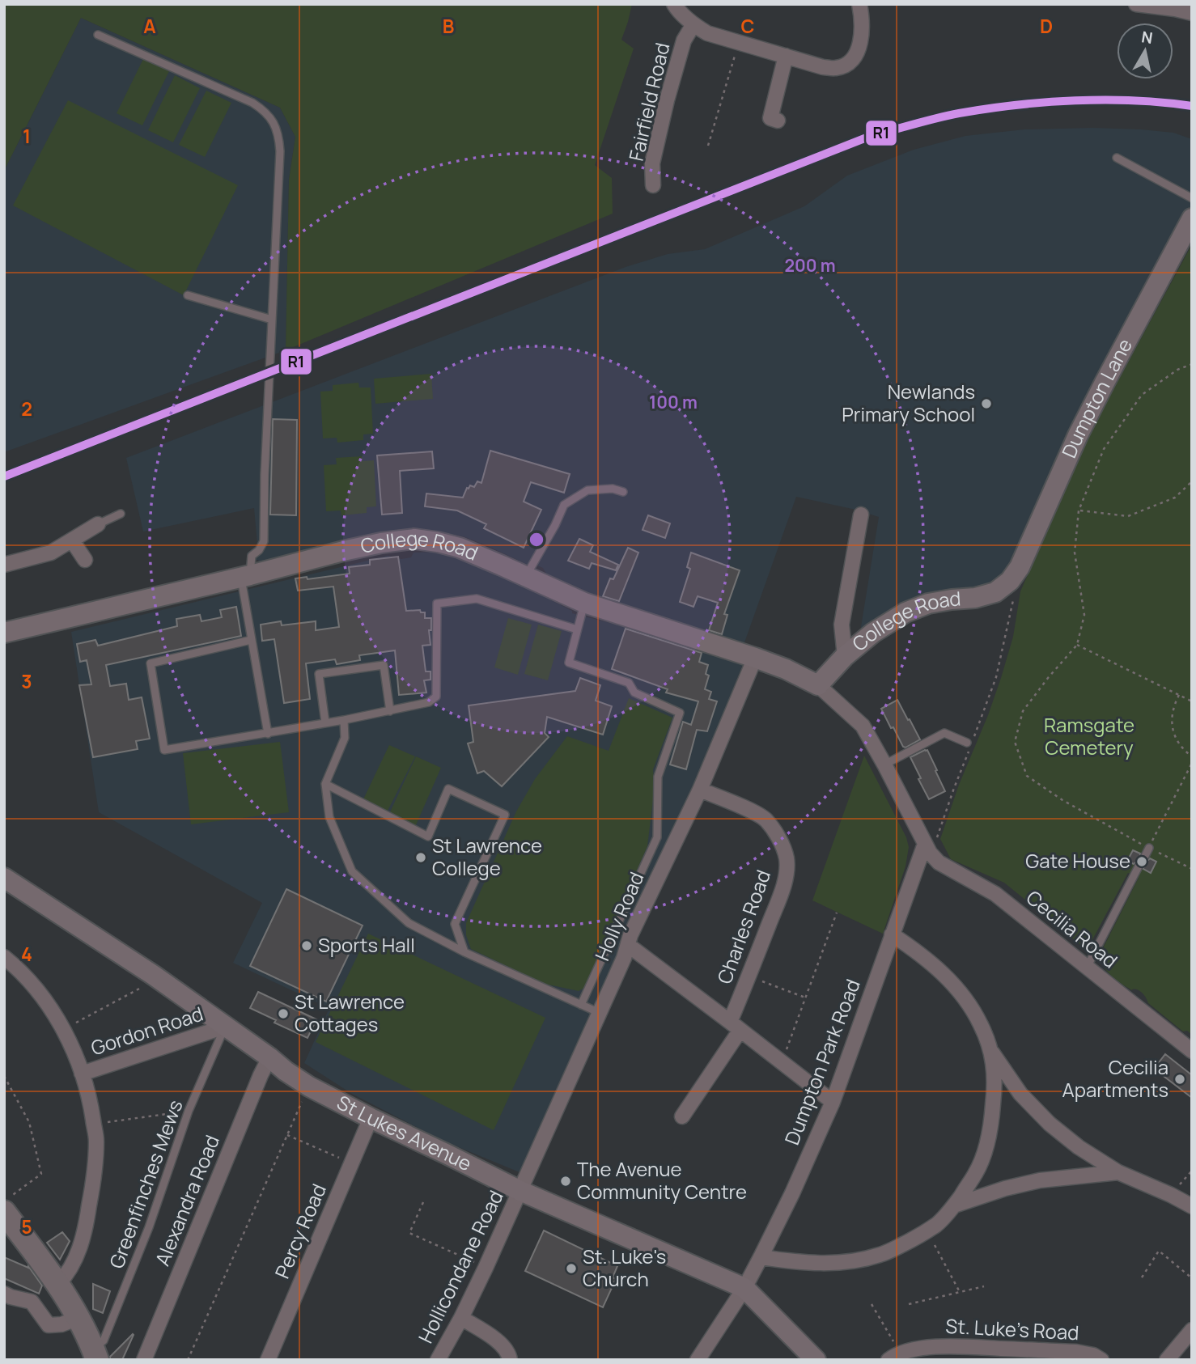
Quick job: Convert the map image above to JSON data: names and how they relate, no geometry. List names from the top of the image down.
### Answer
{
  "streets": {
    "street": [
      "Fairfield Road",
      "Dumpton Lane",
      "College Road",
      "Holly Road",
      "Charles Road",
      "Cecilia Road",
      "Gordon Road",
      "Dumpton Park Road",
      "St Lukes Avenue",
      "Alexandra Road",
      "Percy Road",
      "Hollicondane Road",
      "St. Luke's Road"
    ],
    "lane": ["Greenfinches Mews"]
  },
  "crossings": [
    ["Dumpton Lane", "College Road"],
    ["College Road", "Holly Road"],
    ["College Road", "Cecilia Road"],
    ["College Road", "Dumpton Park Road"],
    ["Holly Road", "Charles Road"],
    ["Holly Road", "St Lukes Avenue"],
    ["Holly Road", "Hollicondane Road"],
    ["Cecilia Road", "Dumpton Park Road"],
    ["Gordon Road", "St Lukes Avenue"],
    ["Gordon Road", "Greenfinches Mews"],
    ["Dumpton Park Road", "St Lukes Avenue"],
    ["St Lukes Avenue", "Greenfinches Mews"],
    ["St Lukes Avenue", "Alexandra Road"],
    ["St Lukes Avenue", "Percy Road"],
    ["St Lukes Avenue", "Hollicondane Road"]
  ],
  "parks": ["Ramsgate Cemetery"],
  "places": [
    "Newlands Primary School",
    "St Lawrence College",
    "Gate House",
    "Sports Hall",
    "St Lawrence Cottages",
    "Cecilia Apartments",
    "The Avenue Community Centre",
    "St. Luke's Church"
  ],
  "lines": ["transit line R1"],
  "north": "top",
  "grid": {
    "columns": [
      "A",
      "B",
      "C",
      "D"
    ],
    "rows": [
      "1",
      "2",
      "3",
      "4",
      "5"
    ]
  },
  "rings": ["200 m", "100 m"]
}
